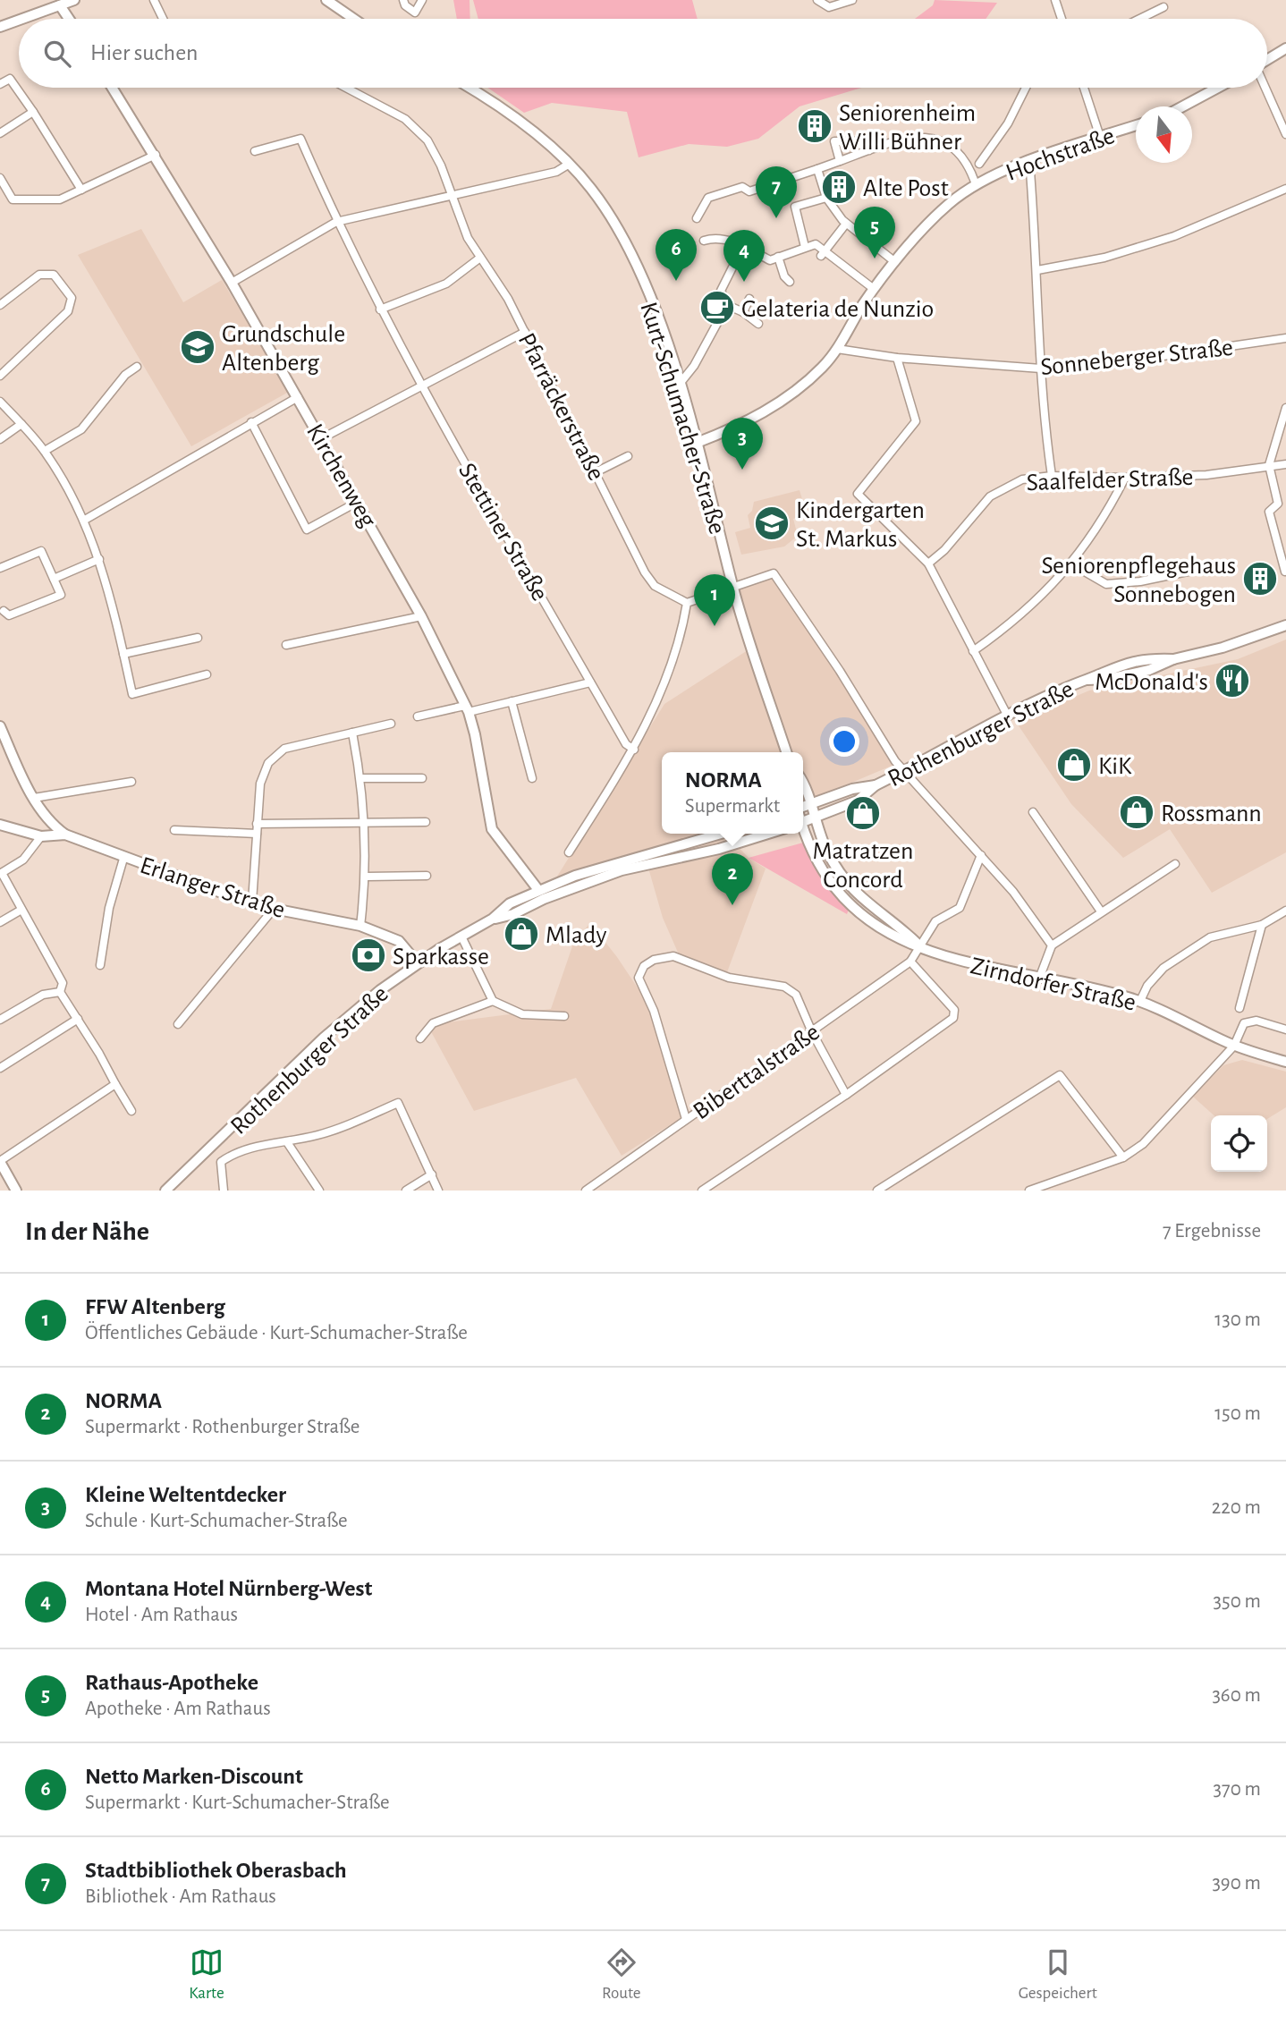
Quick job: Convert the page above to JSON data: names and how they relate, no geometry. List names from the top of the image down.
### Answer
{
  "streets": {
    "street": [
      "Hochstraße",
      "Sonneberger Straße",
      "Pfarräckerstraße",
      "Kurt-Schumacher-Straße",
      "Kirchenweg",
      "Saalfelder Straße",
      "Stettiner Straße",
      "Rothenburger Straße",
      "Erlanger Straße",
      "Zirndorfer Straße",
      "Biberttalstraße"
    ]
  },
  "crossings": [
    ["Hochstraße", "Sonneberger Straße"],
    ["Hochstraße", "Kurt-Schumacher-Straße"],
    ["Kirchenweg", "Rothenburger Straße"],
    ["Rothenburger Straße", "Erlanger Straße"],
    ["Rothenburger Straße", "Zirndorfer Straße"],
    ["Zirndorfer Straße", "Biberttalstraße"]
  ],
  "places": {
    "building": ["Seniorenheim Willi Bühner", "Alte Post", "Seniorenpflegehaus Sonnebogen"],
    "cafe": ["Gelateria de Nunzio"],
    "school or university": ["Grundschule Altenberg", "Kindergarten St. Markus"],
    "restaurant": ["McDonald's"],
    "shop": [
      "KiK",
      "Rossmann",
      "Matratzen Concord",
      "Mlady"
    ],
    "bank": ["Sparkasse"]
  },
  "north": "bottom",
  "page": {
    "search": "Hier suchen",
    "pins": [
      "7",
      "5",
      "6",
      "4",
      "3",
      "1",
      "2"
    ],
    "popup": ["NORMA", "Supermarkt"],
    "heading": ["In der Nähe", "7 Ergebnisse"],
    "list": [
      {
        "mark": "1",
        "name": "FFW Altenberg",
        "note": "Öffentliches Gebäude · Kurt-Schumacher-Straße",
        "value": "130 m"
      },
      {
        "mark": "2",
        "name": "NORMA",
        "note": "Supermarkt · Rothenburger Straße",
        "value": "150 m"
      },
      {
        "mark": "3",
        "name": "Kleine Weltentdecker",
        "note": "Schule · Kurt-Schumacher-Straße",
        "value": "220 m"
      },
      {
        "mark": "4",
        "name": "Montana Hotel Nürnberg-West",
        "note": "Hotel · Am Rathaus",
        "value": "350 m"
      },
      {
        "mark": "5",
        "name": "Rathaus-Apotheke",
        "note": "Apotheke · Am Rathaus",
        "value": "360 m"
      },
      {
        "mark": "6",
        "name": "Netto Marken-Discount",
        "note": "Supermarkt · Kurt-Schumacher-Straße",
        "value": "370 m"
      },
      {
        "mark": "7",
        "name": "Stadtbibliothek Oberasbach",
        "note": "Bibliothek · Am Rathaus",
        "value": "390 m"
      }
    ],
    "nav": ["Karte", "Route", "Gespeichert"]
  }
}
